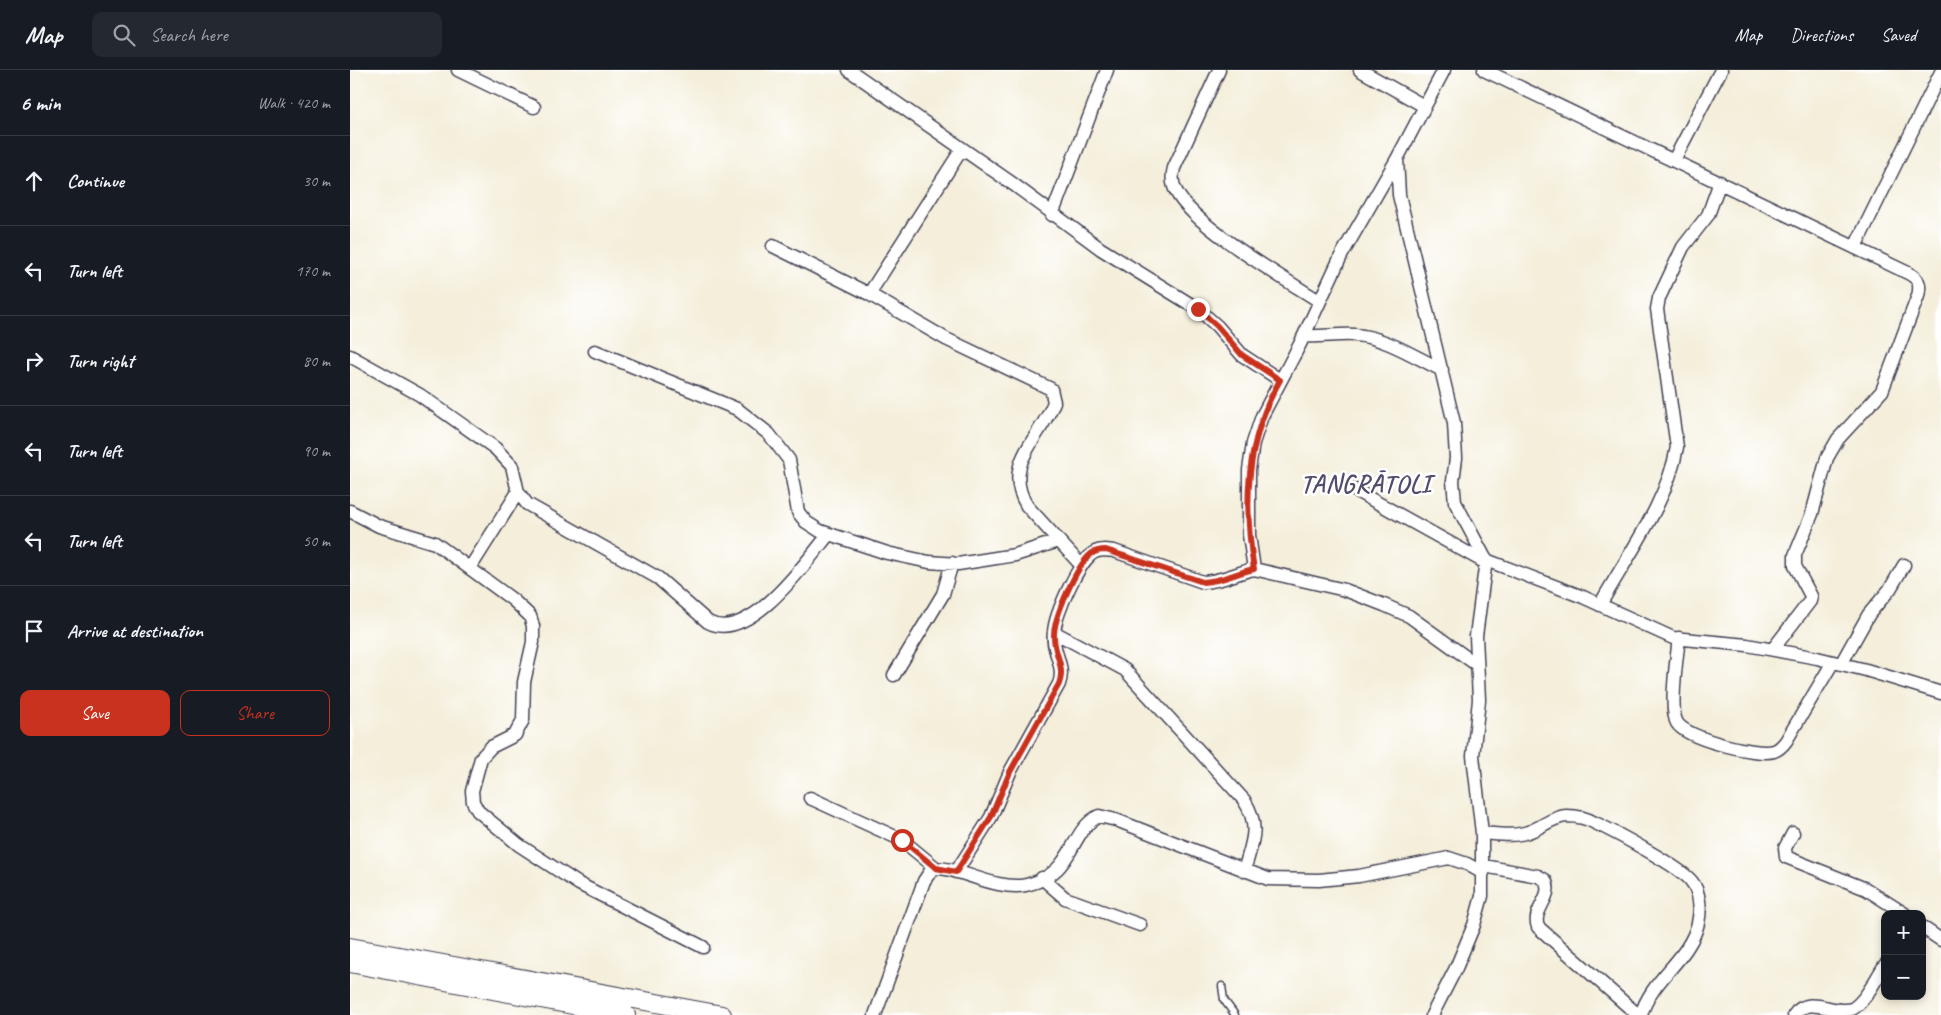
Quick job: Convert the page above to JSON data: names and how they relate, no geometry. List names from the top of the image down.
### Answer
{
  "districts": ["TANGRĀTOLI"],
  "page": {
    "header": "Map",
    "search": "Search here",
    "nav": ["Map", "Directions", "Saved"],
    "heading": ["6 min", "Walk · 420 m"],
    "list": [
      ["Continue", "30 m"],
      ["Turn left", "170 m"],
      ["Turn right", "80 m"],
      ["Turn left", "90 m"],
      ["Turn left", "50 m"],
      "Arrive at destination"
    ],
    "buttons": ["Save", "Share"],
    "map_buttons": ["+", "−"]
  }
}
